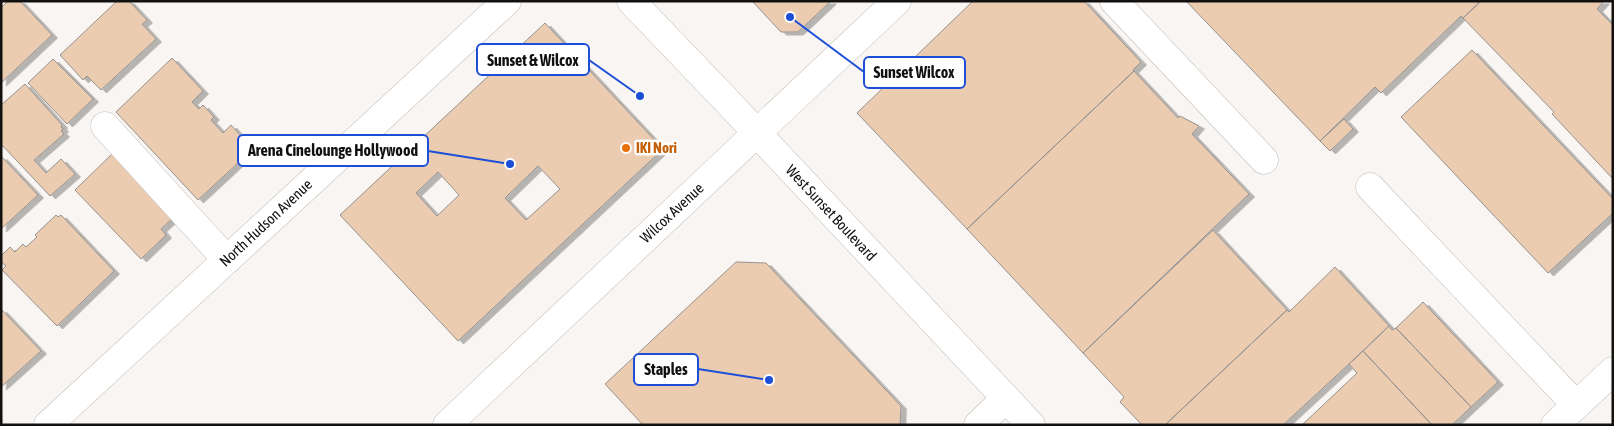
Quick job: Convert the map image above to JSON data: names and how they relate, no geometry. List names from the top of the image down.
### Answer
{
  "streets": {
    "street": ["Wilcox Avenue", "West Sunset Boulevard", "North Hudson Avenue"]
  },
  "crossings": [
    ["Wilcox Avenue", "West Sunset Boulevard"]
  ],
  "places": [
    "Sunset Wilcox",
    "Sunset & Wilcox",
    "IKI Nori",
    "Arena Cinelounge Hollywood",
    "Staples"
  ]
}
